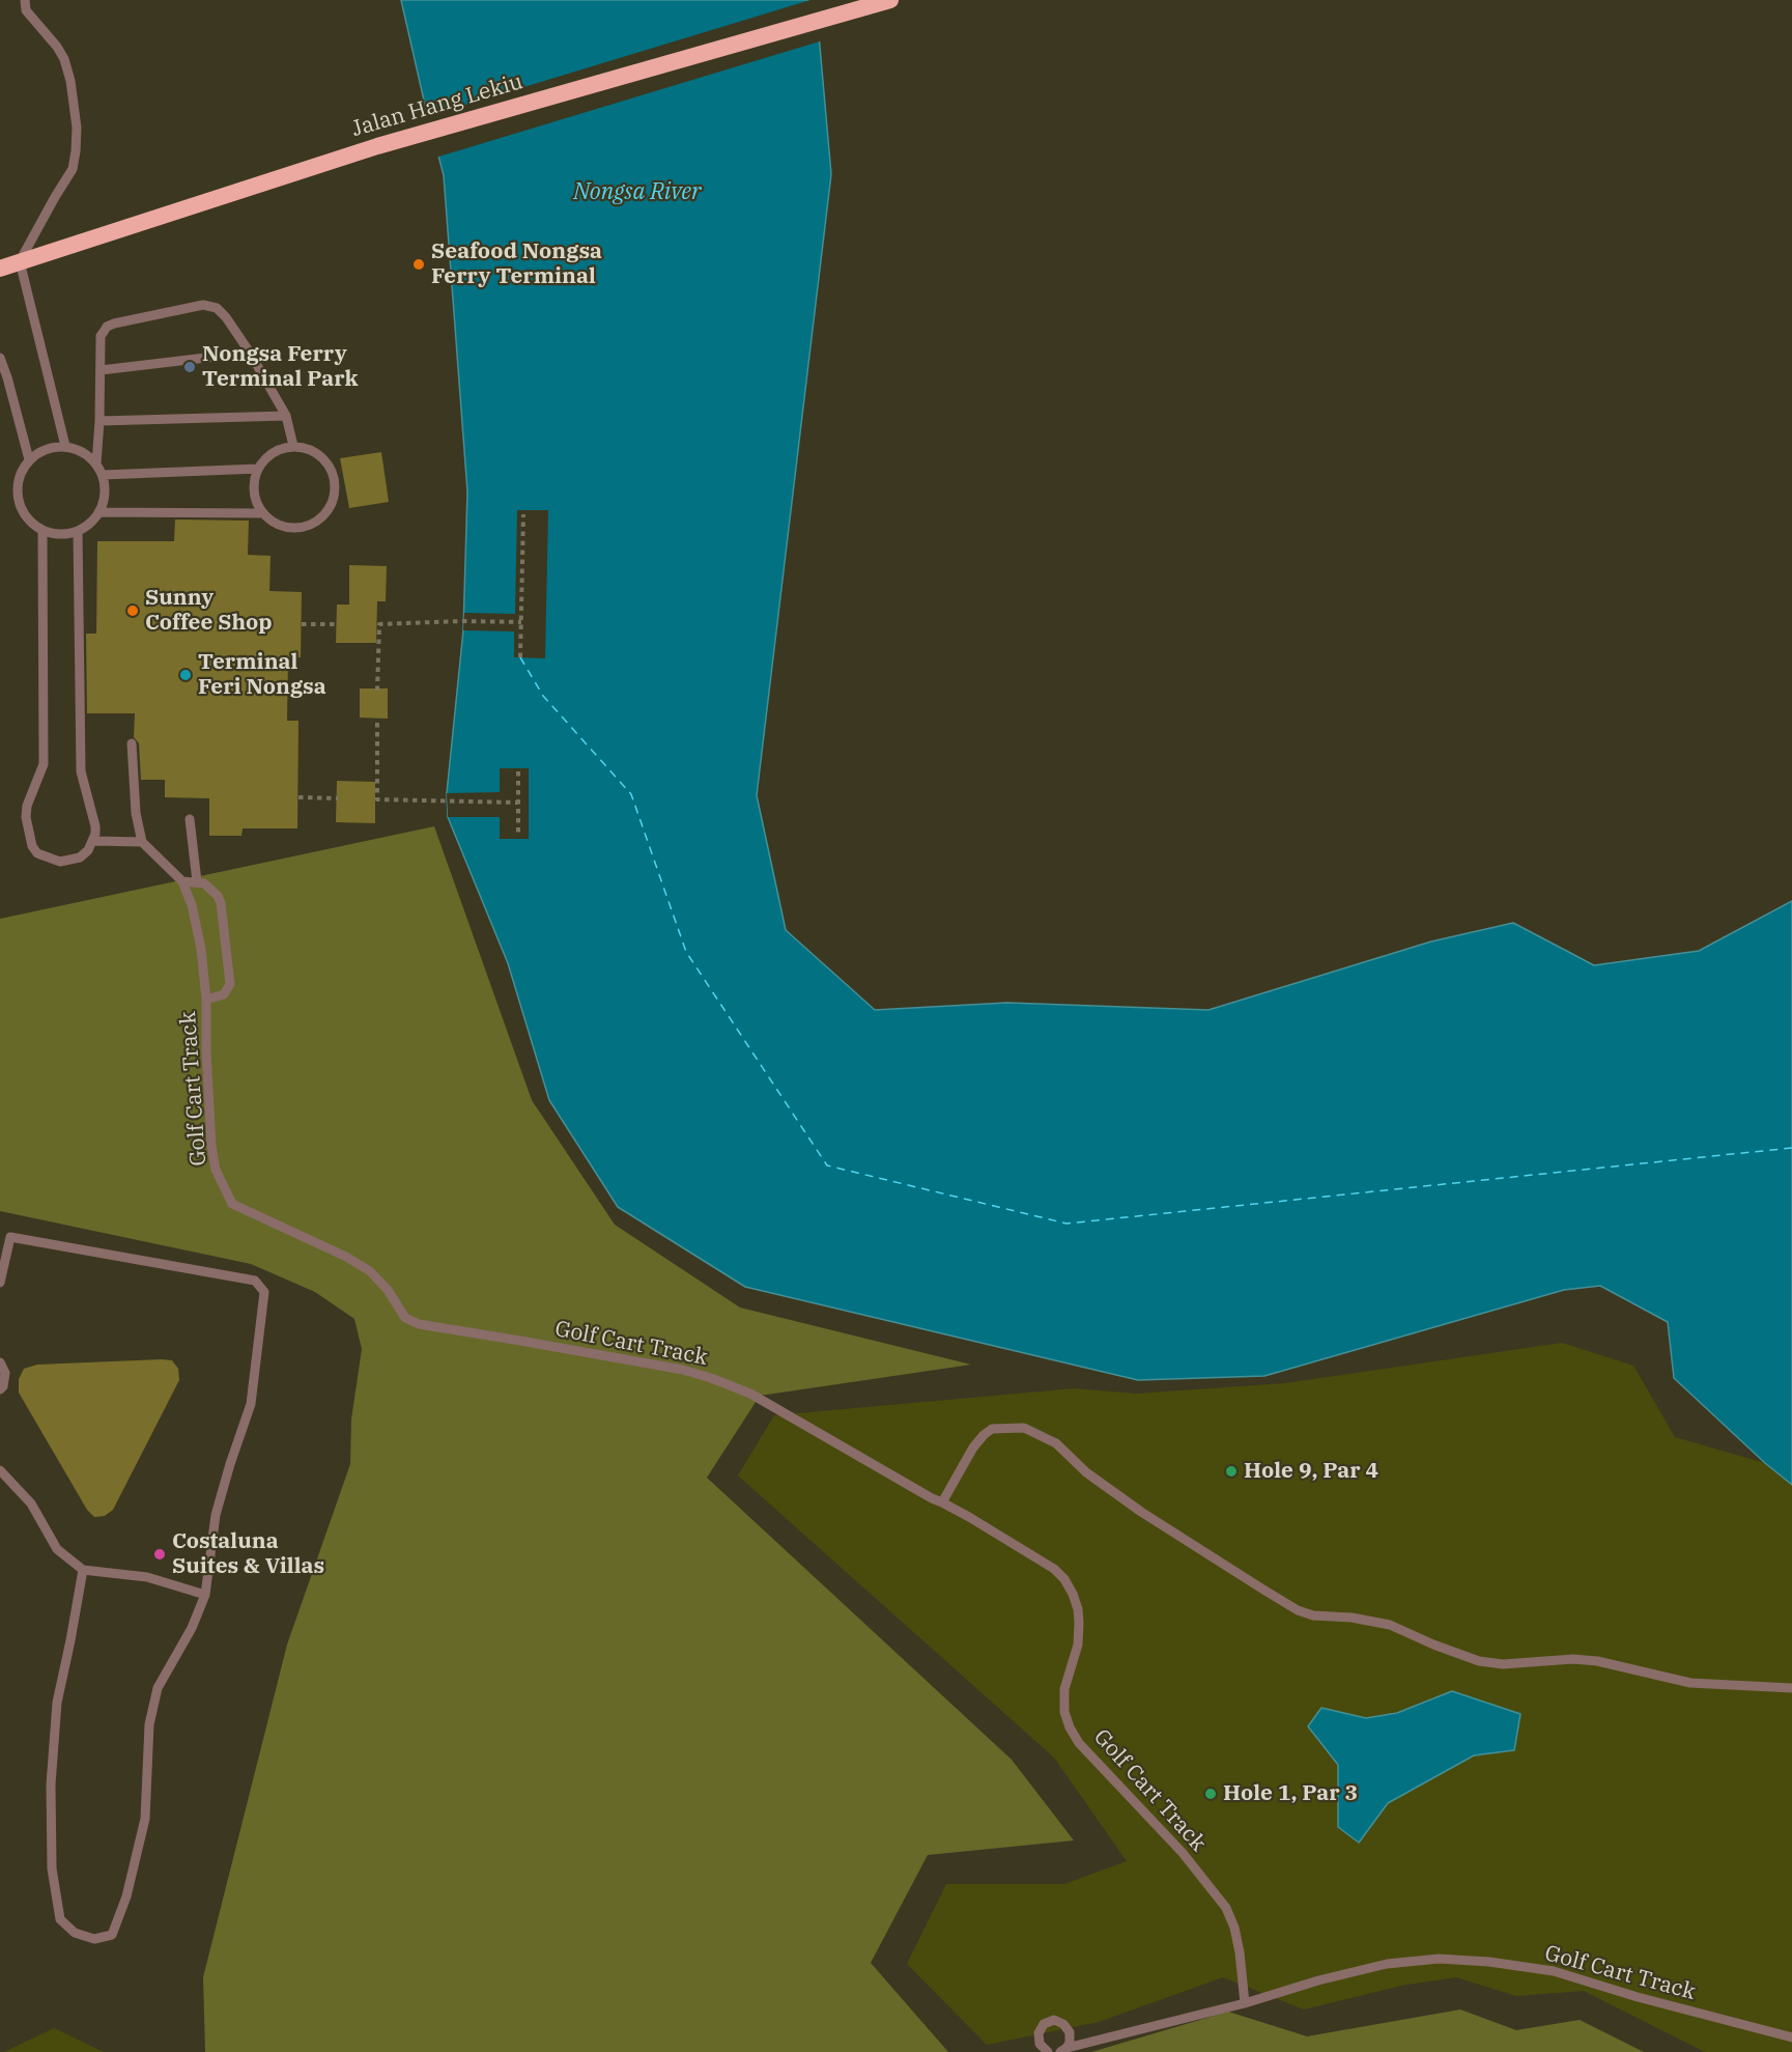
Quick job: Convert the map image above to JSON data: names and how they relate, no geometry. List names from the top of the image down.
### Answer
{
  "streets": {
    "highway": ["Jalan Hang Lekiu"],
    "lane": ["Golf Cart Track"]
  },
  "water": ["Nongsa River"],
  "places": [
    "Seafood Nongsa Ferry Terminal",
    "Nongsa Ferry Terminal Park",
    "Sunny Coffee Shop",
    "Terminal Feri Nongsa",
    "Hole 9, Par 4",
    "Costaluna Suites & Villas",
    "Hole 1, Par 3"
  ]
}
